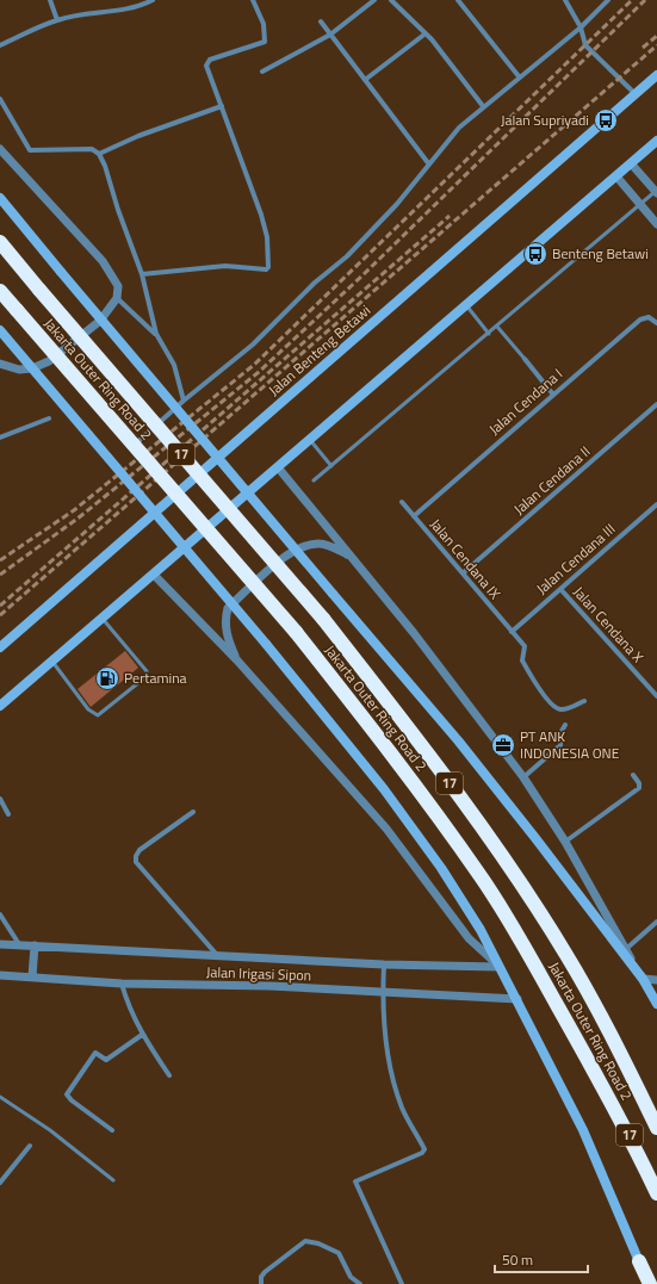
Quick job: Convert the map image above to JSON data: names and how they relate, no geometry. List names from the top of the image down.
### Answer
{
  "streets": {
    "highway": ["Jakarta Outer Ring Road 2", "17"],
    "main road": ["Jalan Benteng Betawi"],
    "street": [
      "Jalan Cendana I",
      "Jalan Cendana II",
      "Jalan Cendana IX",
      "Jalan Cendana III",
      "Jalan Cendana X",
      "Jalan Irigasi Sipon"
    ]
  },
  "crossings": [
    ["Jalan Cendana I", "Jalan Cendana IX"],
    ["Jalan Cendana II", "Jalan Cendana IX"],
    ["Jalan Cendana IX", "Jalan Cendana III"],
    ["Jalan Cendana III", "Jalan Cendana X"]
  ],
  "places": {
    "bus stop": ["Jalan Supriyadi", "Benteng Betawi"],
    "fuel station": ["Pertamina"],
    "office": ["PT ANK INDONESIA ONE"]
  },
  "scale_bar": "50 m"
}
